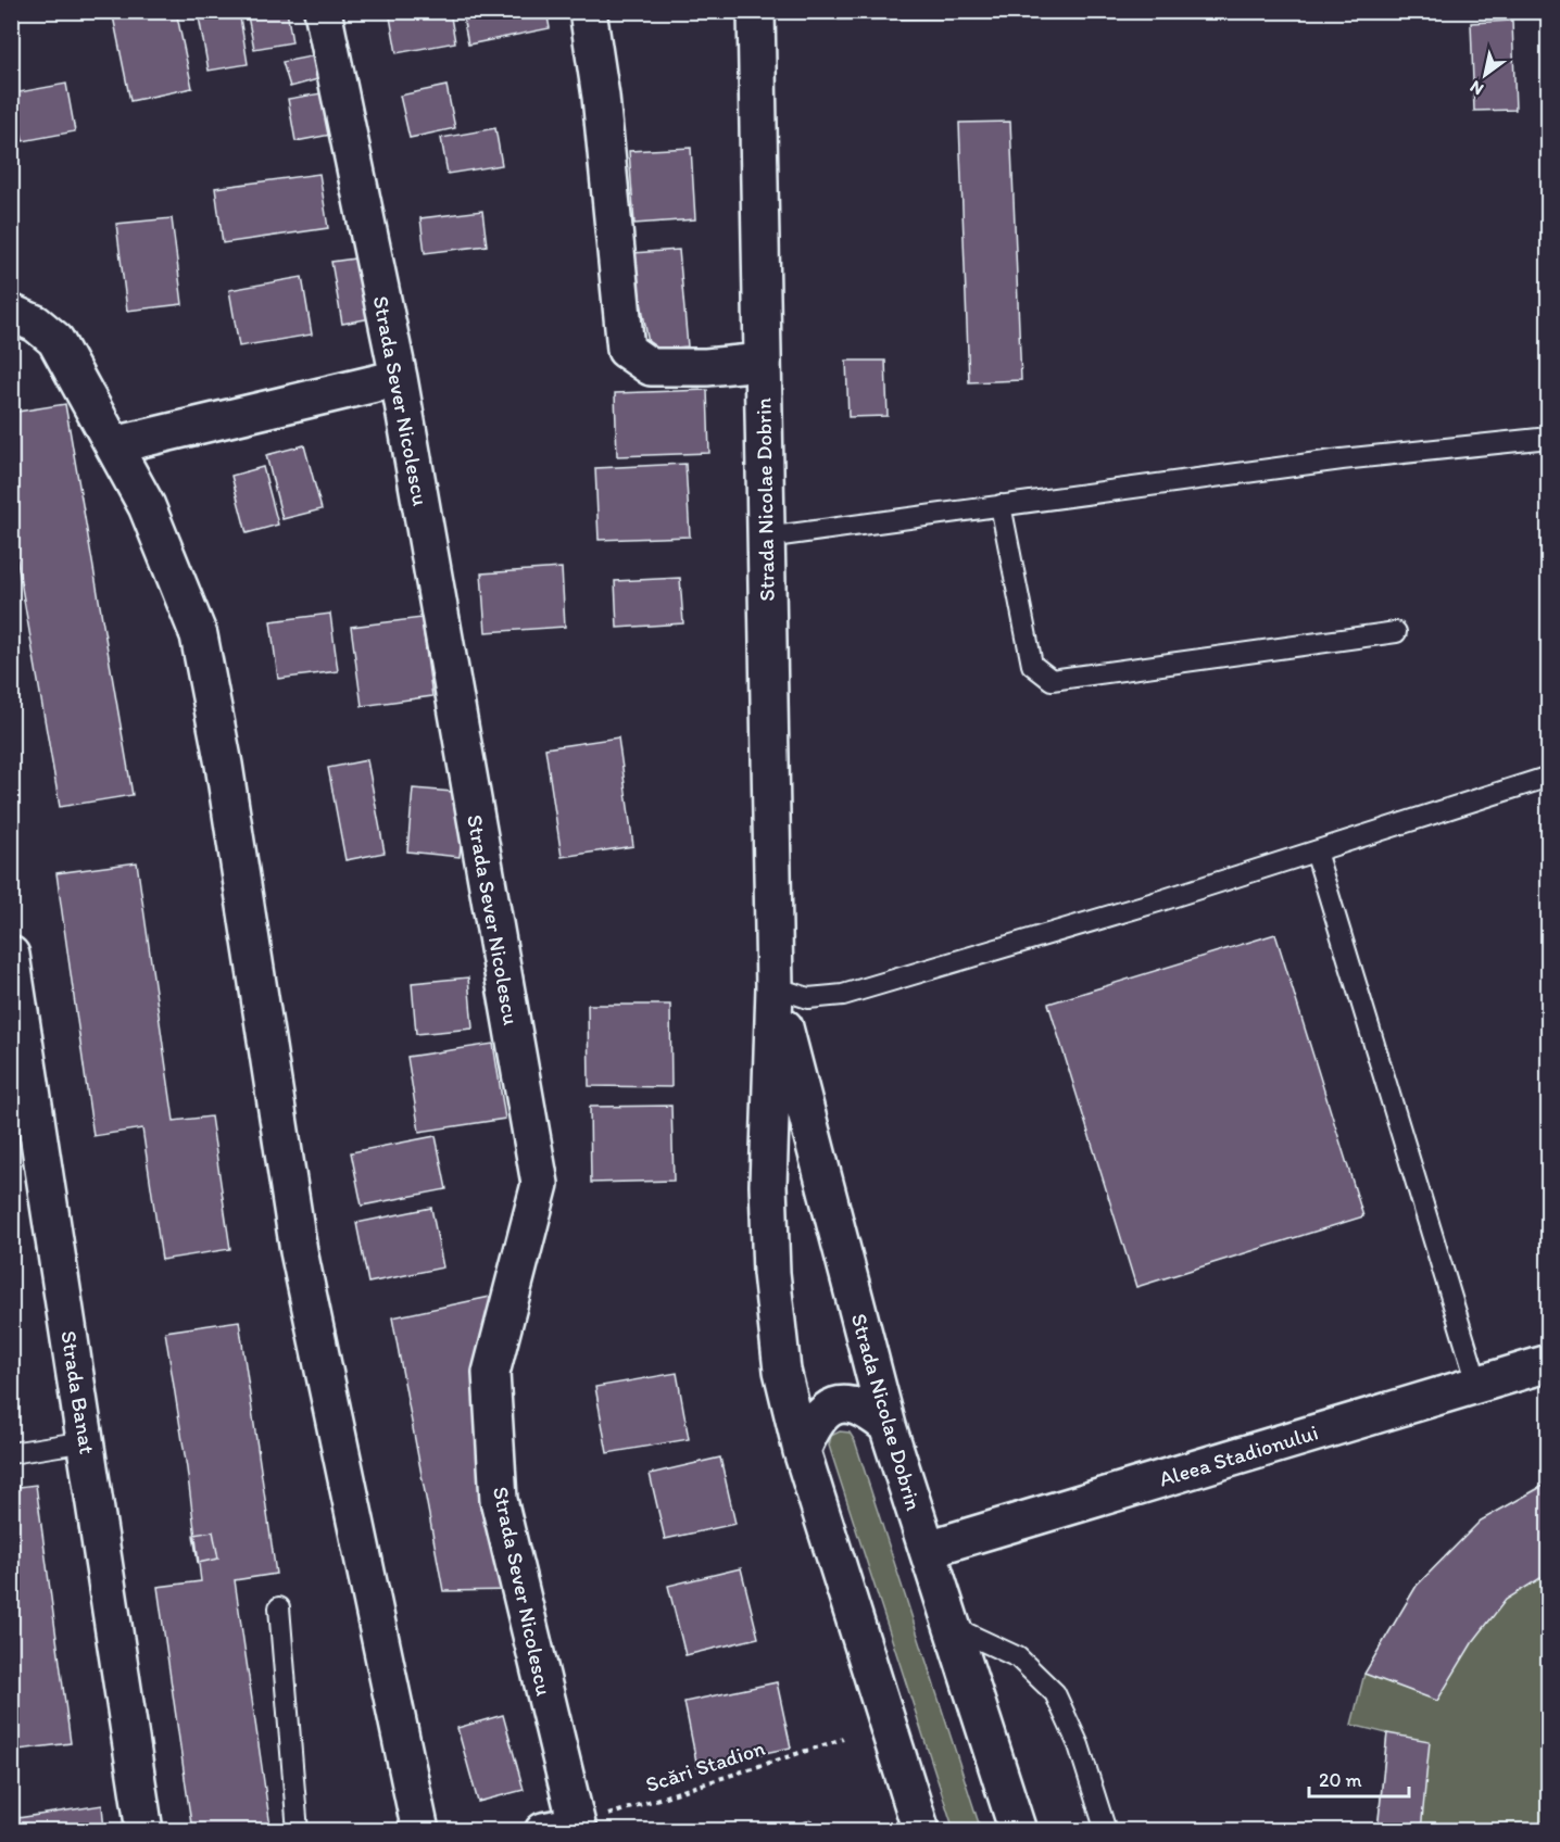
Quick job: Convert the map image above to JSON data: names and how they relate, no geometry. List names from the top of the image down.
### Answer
{
  "streets": {
    "street": [
      "Strada Sever Nicolescu",
      "Strada Nicolae Dobrin",
      "Strada Banat",
      "Aleea Stadionului"
    ],
    "path": ["Scări Stadion"]
  },
  "crossings": [
    ["Strada Sever Nicolescu", "Scări Stadion"],
    ["Strada Nicolae Dobrin", "Aleea Stadionului"]
  ],
  "scale_bar": "20 m",
  "north": "bottom left"
}
